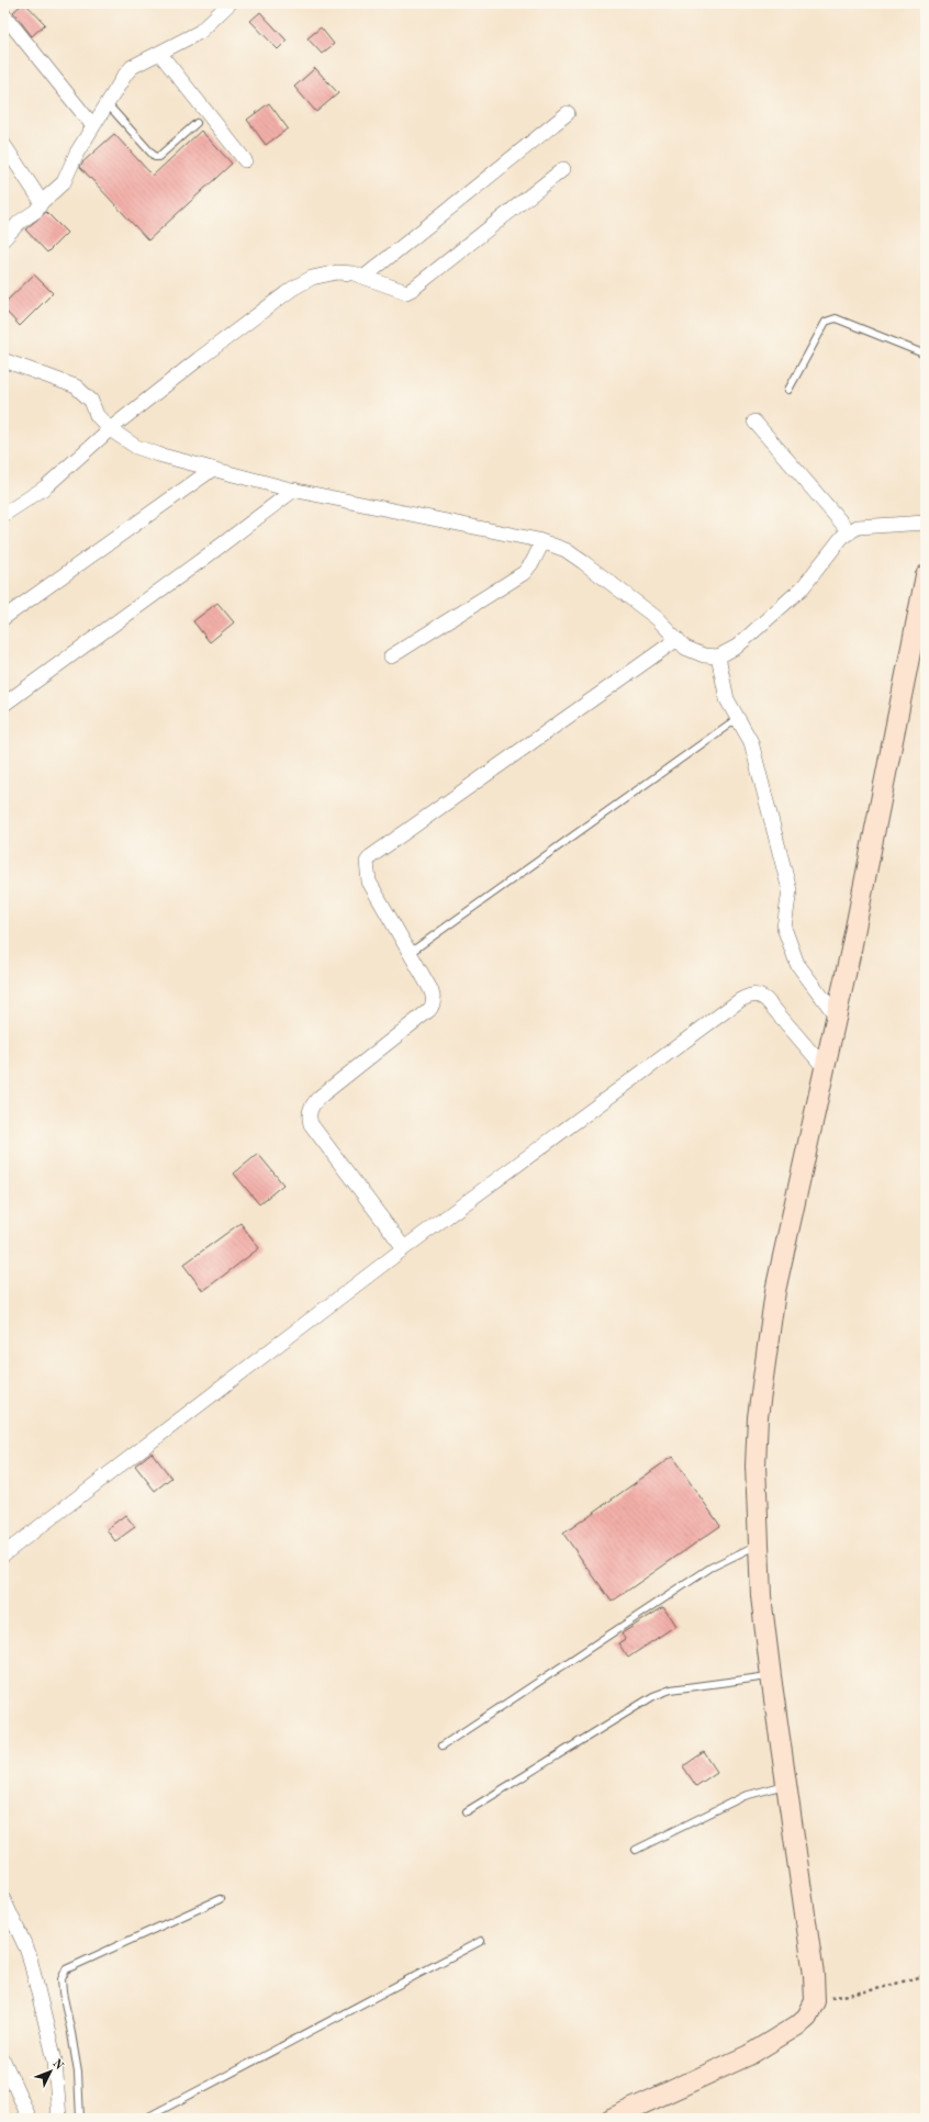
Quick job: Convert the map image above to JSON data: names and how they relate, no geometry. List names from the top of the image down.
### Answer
{
  "north": "top right"
}
